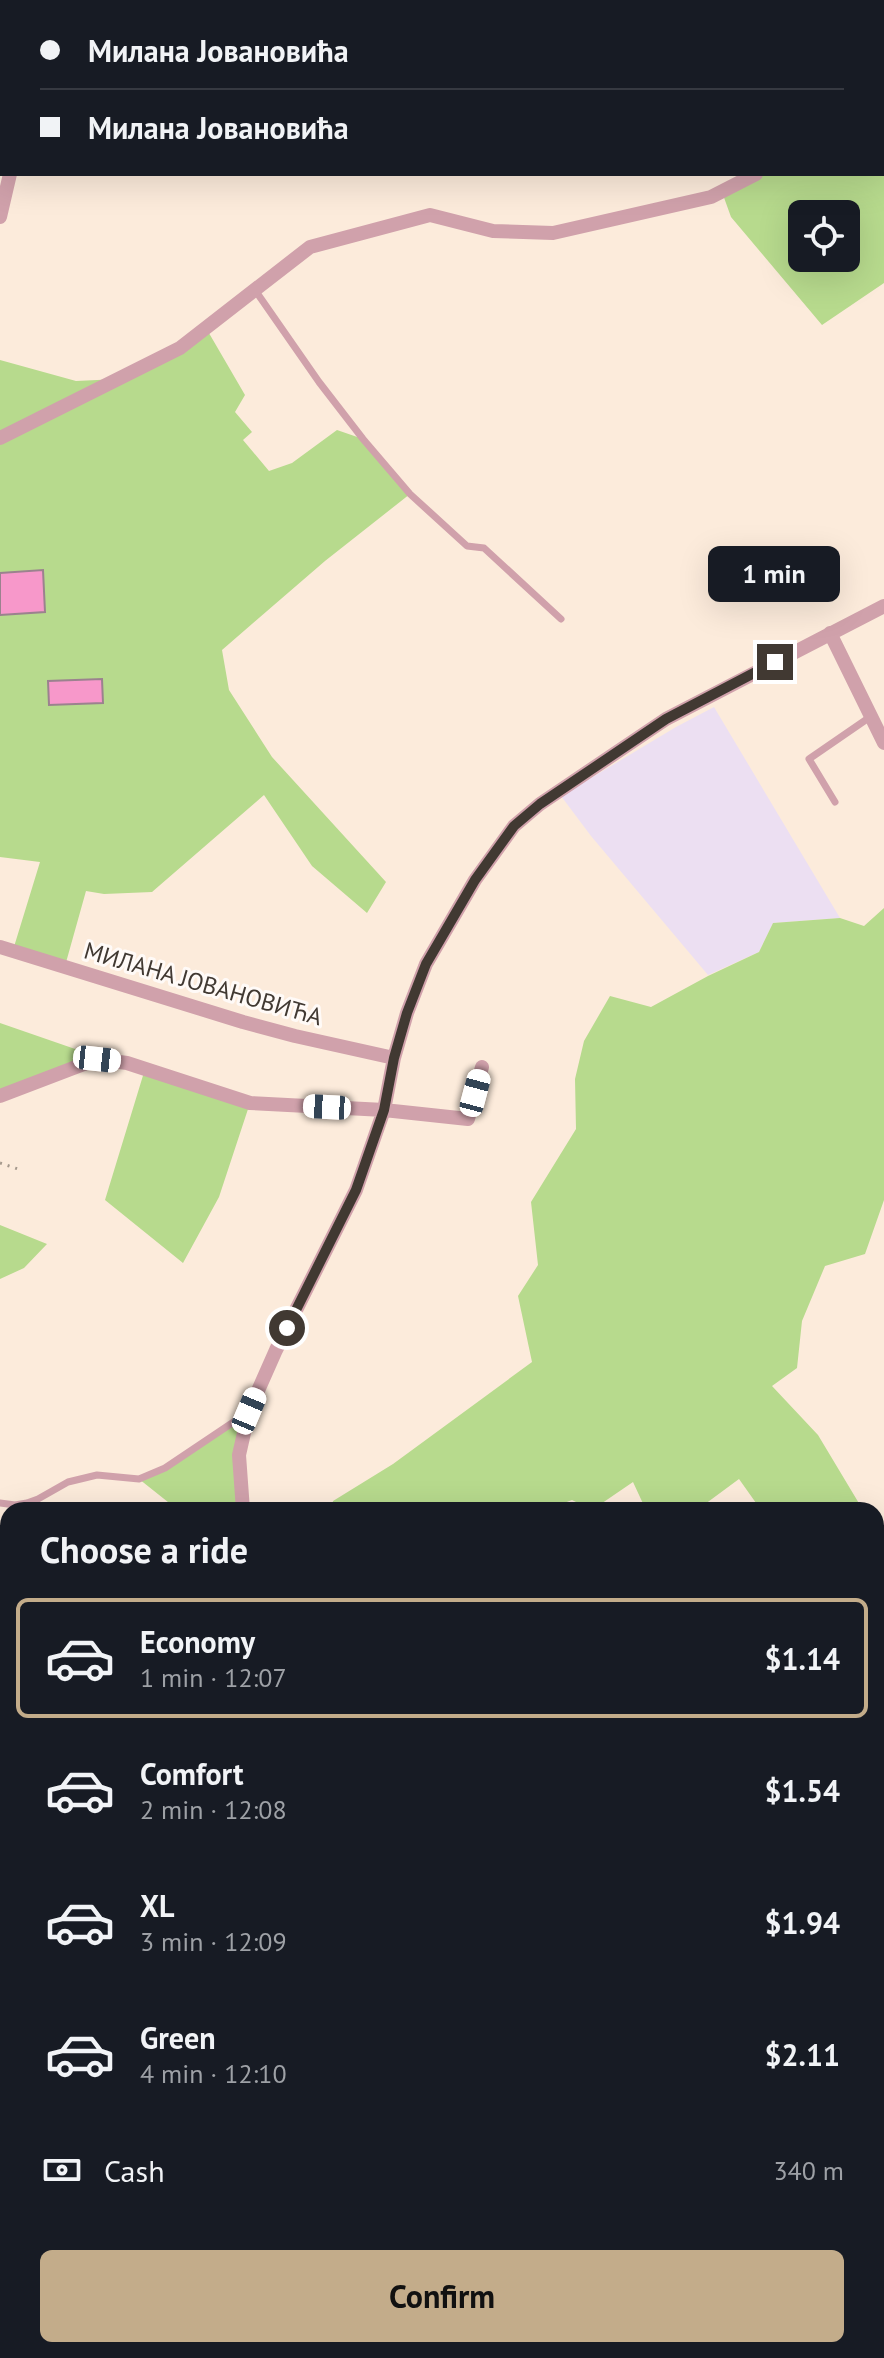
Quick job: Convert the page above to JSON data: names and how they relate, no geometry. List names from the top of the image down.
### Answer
{
  "streets": {
    "street": ["МИЛАНА ЈОВАНОВИЋА"]
  },
  "page": {
    "banner": ["Милана Јовановића", "Милана Јовановића"],
    "bubble": "1 min",
    "heading": "Choose a ride",
    "list": [
      {
        "name": "Economy",
        "note": "1 min · 12:07",
        "value": "$1.14"
      },
      {
        "name": "Comfort",
        "note": "2 min · 12:08",
        "value": "$1.54"
      },
      {
        "name": "XL",
        "note": "3 min · 12:09",
        "value": "$1.94"
      },
      {
        "name": "Green",
        "note": "4 min · 12:10",
        "value": "$2.11"
      }
    ],
    "pay": ["Cash", "340 m"],
    "buttons": "Confirm"
  }
}
